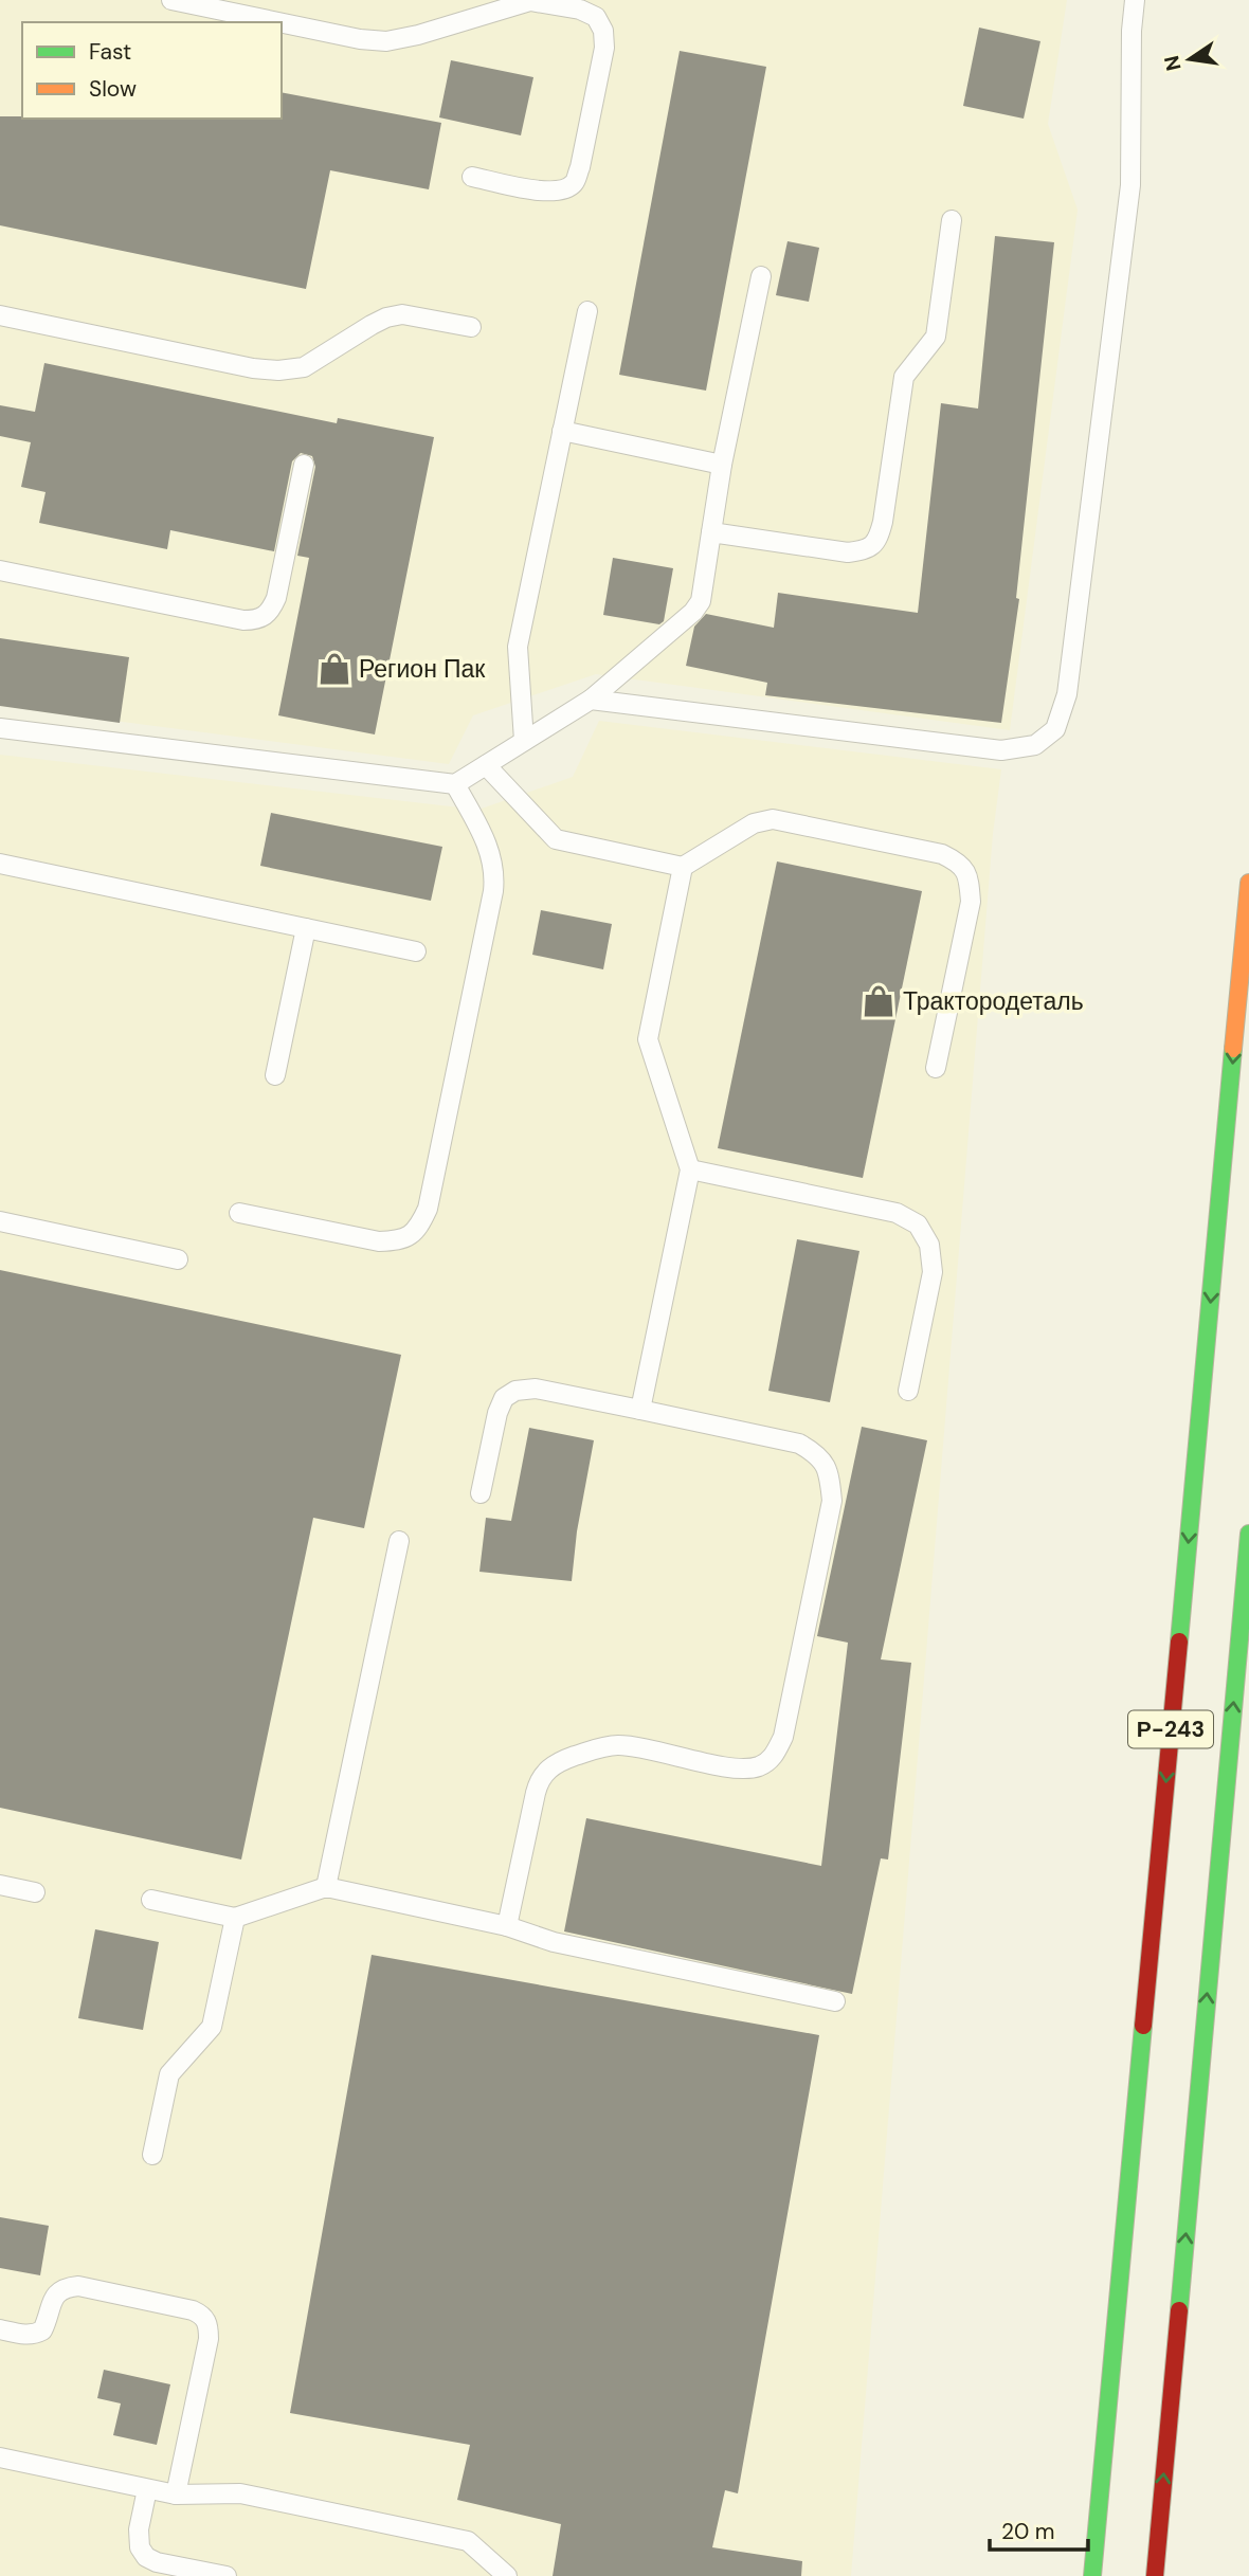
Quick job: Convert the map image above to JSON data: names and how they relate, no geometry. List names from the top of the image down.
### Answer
{
  "streets": {
    "highway": ["Р-243"]
  },
  "places": {
    "shop": ["Регион Пак", "Трактородеталь"]
  },
  "legend": ["Fast", "Slow"],
  "scale_bar": "20 m",
  "north": "left"
}
